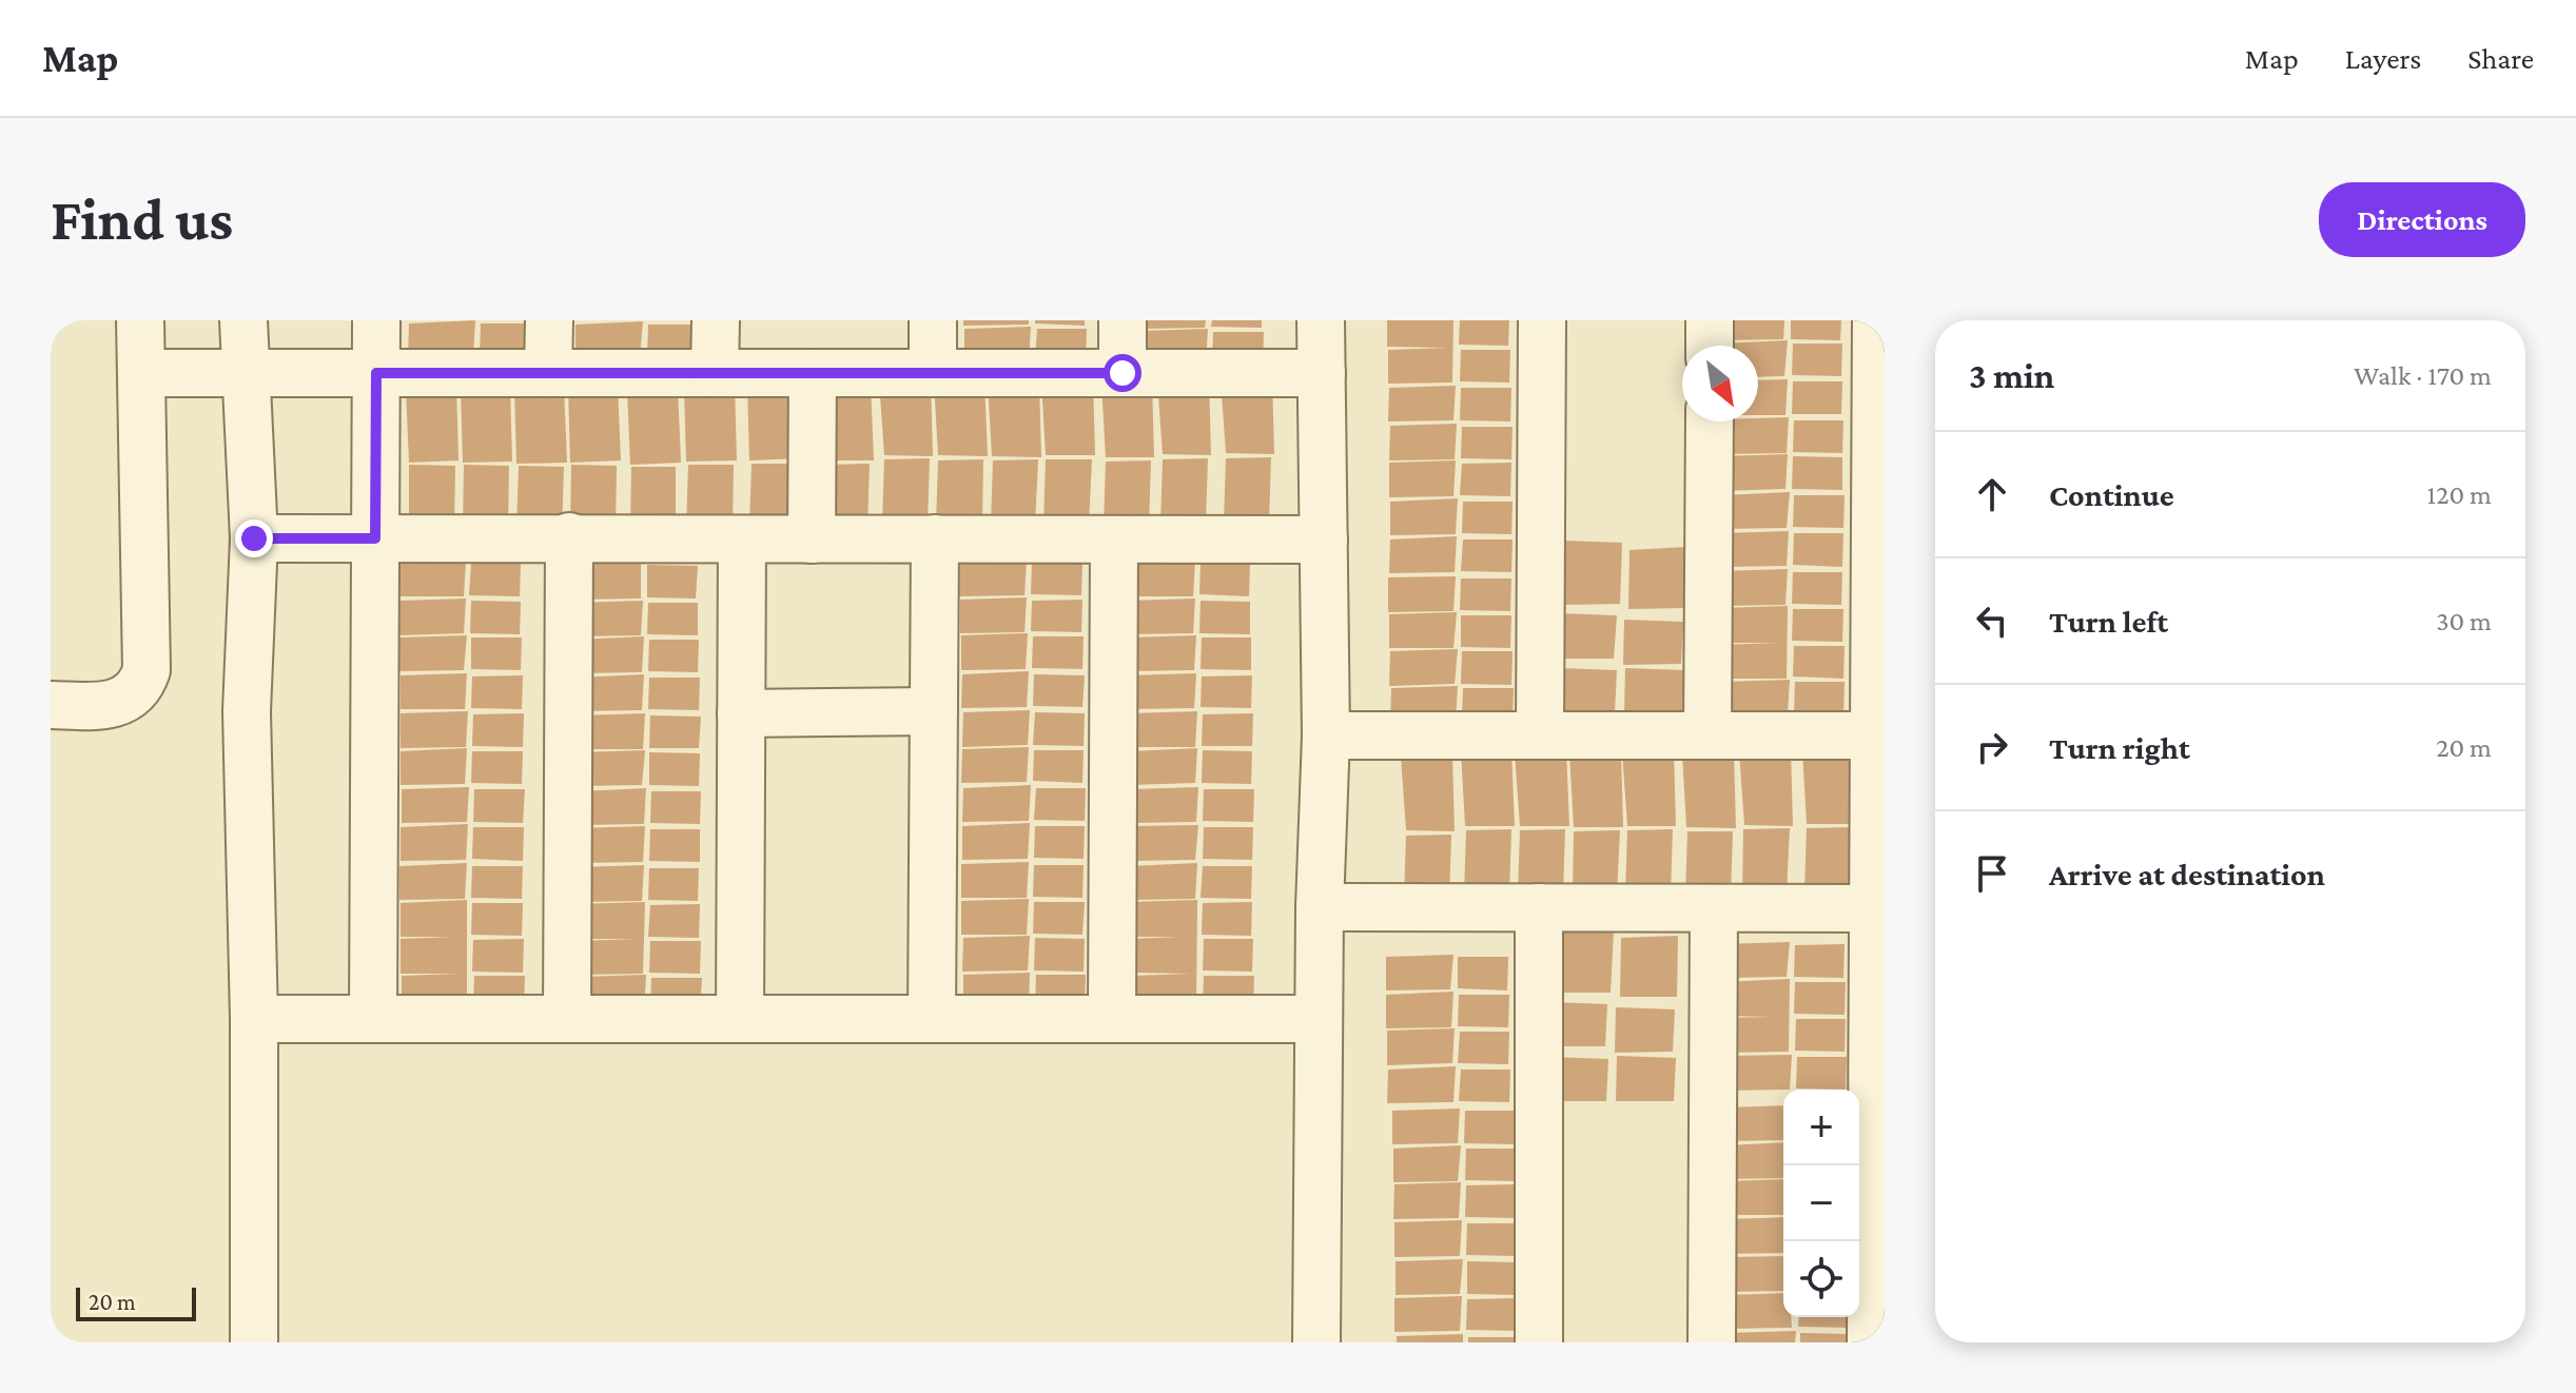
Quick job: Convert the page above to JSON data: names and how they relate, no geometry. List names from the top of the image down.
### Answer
{
  "scale_bar": "20 m",
  "north": "bottom right",
  "page": {
    "header": "Map",
    "nav": ["Map", "Layers", "Share"],
    "buttons": "Directions",
    "title": "Find us",
    "heading": ["3 min", "Walk · 170 m"],
    "list": [
      ["Continue", "120 m"],
      ["Turn left", "30 m"],
      ["Turn right", "20 m"],
      "Arrive at destination"
    ],
    "map_buttons": ["+", "−"],
    "scale": "20 m"
  }
}
